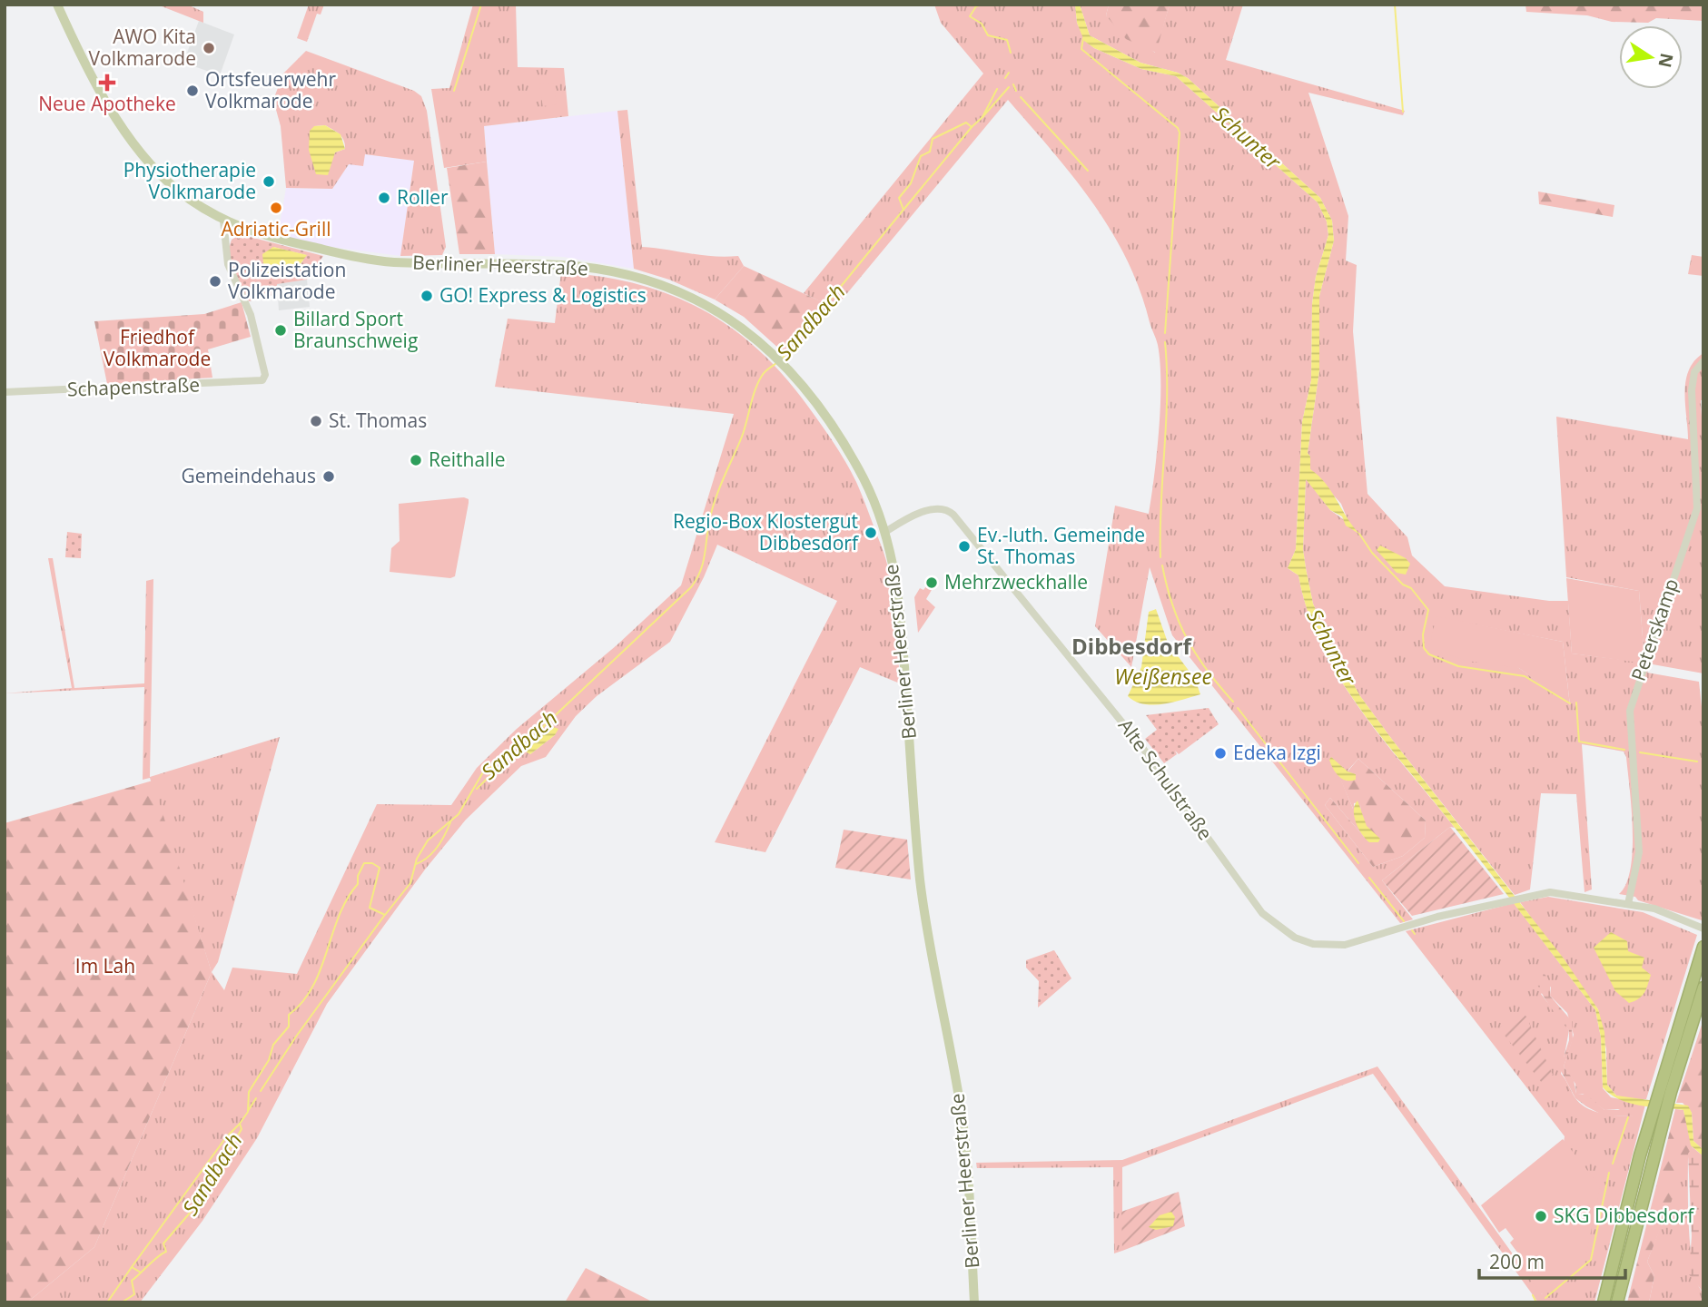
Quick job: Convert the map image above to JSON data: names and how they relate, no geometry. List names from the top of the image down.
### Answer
{
  "streets": {
    "main road": ["Berliner Heerstraße"],
    "street": ["Schapenstraße", "Peterskamp", "Alte Schulstraße"]
  },
  "crossings": [
    ["Berliner Heerstraße", "Schapenstraße"],
    ["Berliner Heerstraße", "Alte Schulstraße"],
    ["Peterskamp", "Alte Schulstraße"]
  ],
  "districts": ["Dibbesdorf"],
  "water": ["Schunter", "Sandbach", "Weißensee"],
  "parks": ["Friedhof Volkmarode", "Im Lah"],
  "places": {
    "other": [
      "AWO Kita Volkmarode",
      "Ortsfeuerwehr Volkmarode",
      "Physiotherapie Volkmarode",
      "Roller",
      "Adriatic-Grill",
      "Polizeistation Volkmarode",
      "GO! Express & Logistics",
      "Billard Sport Braunschweig",
      "St. Thomas",
      "Reithalle",
      "Gemeindehaus",
      "Regio-Box Klostergut Dibbesdorf",
      "Ev.-luth. Gemeinde St. Thomas",
      "Mehrzweckhalle",
      "Edeka Izgi",
      "SKG Dibbesdorf"
    ],
    "health": ["Neue Apotheke"]
  },
  "scale_bar": "200 m",
  "north": "right"
}
